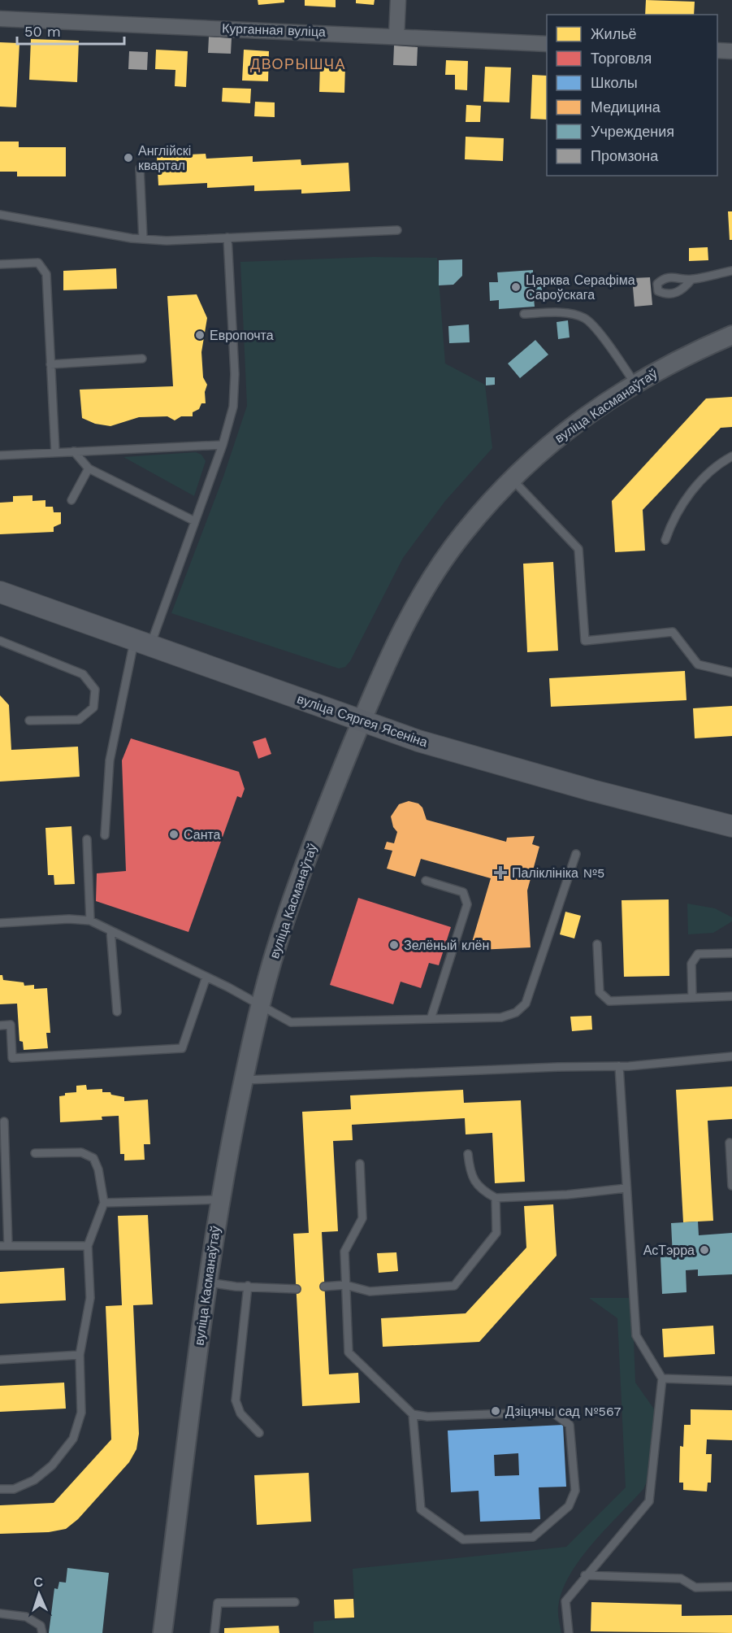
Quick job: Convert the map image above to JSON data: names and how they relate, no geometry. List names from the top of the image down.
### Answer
{
  "streets": {
    "main road": ["вуліца Сяргея Ясеніна"],
    "street": ["Курганная вуліца", "вуліца Касманаўтаў"]
  },
  "crossings": [
    ["вуліца Касманаўтаў", "вуліца Сяргея Ясеніна"]
  ],
  "districts": ["ДВОРЫШЧА"],
  "places": {
    "other": [
      "Англійскі квартал",
      "Царква Серафіма Сароўскага",
      "Европочта",
      "Санта",
      "Зелёный клён",
      "АсТэрра",
      "Дзіцячы сад №567"
    ],
    "health": ["Паліклініка №5"]
  },
  "legend": [
    "Жильё",
    "Торговля",
    "Школы",
    "Медицина",
    "Учреждения",
    "Промзона"
  ],
  "scale_bar": "50 m",
  "north": "top"
}
